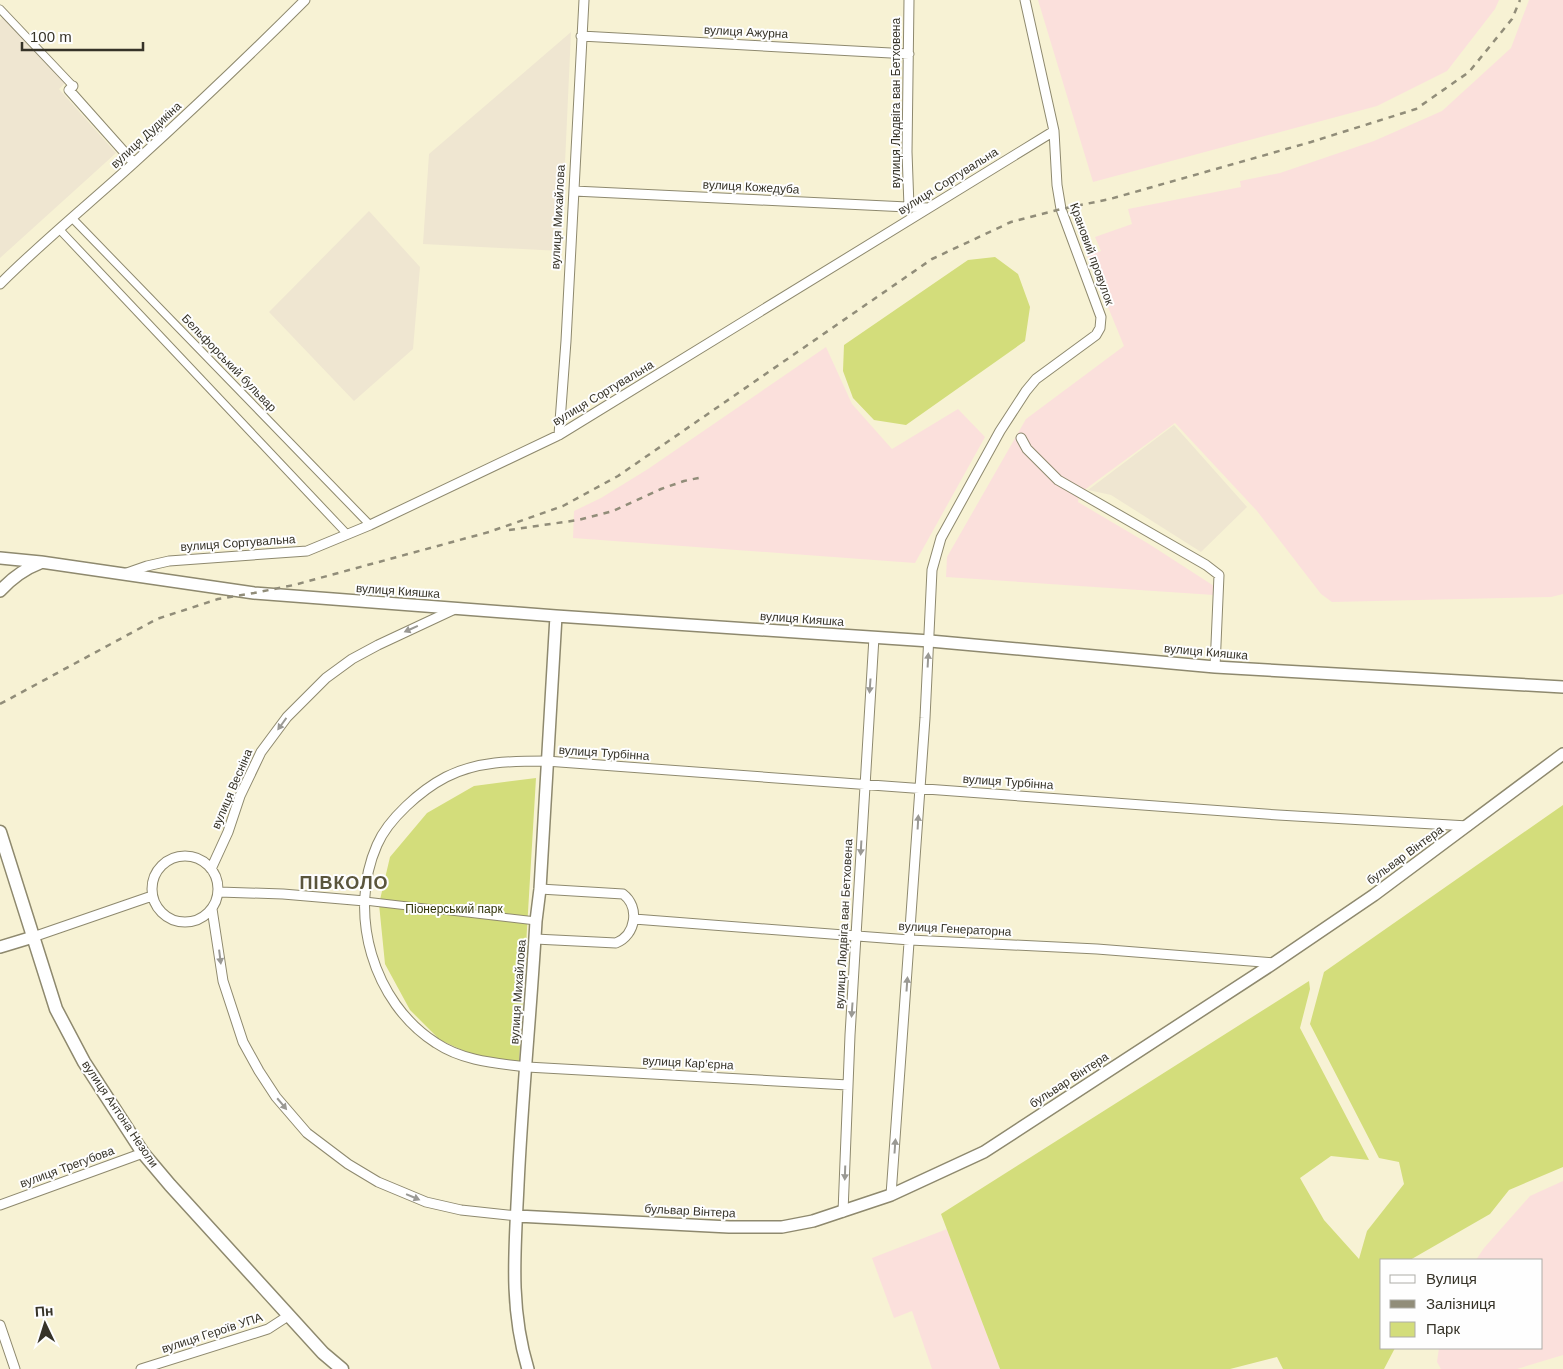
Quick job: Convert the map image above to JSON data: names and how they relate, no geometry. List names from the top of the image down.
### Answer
{
  "streets": {
    "main road": ["вулиця Антона Незоли"],
    "street": [
      "вулиця Ажурна",
      "вулиця Людвіга ван Бетховена",
      "вулиця Дудикіна",
      "вулиця Сортувальна",
      "вулиця Кожедуба",
      "вулиця Михайлова",
      "Крановий провулок",
      "Бельфорський бульвар",
      "вулиця Кияшка",
      "вулиця Турбінна",
      "вулиця Весніна",
      "бульвар Вінтера",
      "вулиця Генераторна",
      "вулиця Кар’єрна",
      "вулиця Трегубова",
      "вулиця Героїв УПА"
    ]
  },
  "crossings": [
    ["вулиця Ажурна", "вулиця Людвіга ван Бетховена"],
    ["вулиця Ажурна", "вулиця Михайлова"],
    ["вулиця Людвіга ван Бетховена", "вулиця Кожедуба"],
    ["вулиця Людвіга ван Бетховена", "вулиця Кияшка"],
    ["вулиця Людвіга ван Бетховена", "вулиця Турбінна"],
    ["вулиця Людвіга ван Бетховена", "бульвар Вінтера"],
    ["вулиця Людвіга ван Бетховена", "вулиця Генераторна"],
    ["вулиця Людвіга ван Бетховена", "вулиця Кар’єрна"],
    ["вулиця Дудикіна", "Бельфорський бульвар"],
    ["вулиця Сортувальна", "вулиця Кожедуба"],
    ["вулиця Сортувальна", "вулиця Михайлова"],
    ["вулиця Сортувальна", "Крановий провулок"],
    ["вулиця Сортувальна", "Бельфорський бульвар"],
    ["вулиця Сортувальна", "вулиця Кияшка"],
    ["вулиця Кожедуба", "вулиця Михайлова"],
    ["вулиця Михайлова", "вулиця Кияшка"],
    ["вулиця Михайлова", "вулиця Турбінна"],
    ["вулиця Михайлова", "бульвар Вінтера"],
    ["вулиця Михайлова", "вулиця Кар’єрна"],
    ["Крановий провулок", "вулиця Кияшка"],
    ["вулиця Кияшка", "вулиця Весніна"],
    ["вулиця Турбінна", "бульвар Вінтера"],
    ["вулиця Турбінна", "вулиця Кар’єрна"],
    ["бульвар Вінтера", "вулиця Генераторна"],
    ["вулиця Антона Незоли", "вулиця Трегубова"],
    ["вулиця Антона Незоли", "вулиця Героїв УПА"]
  ],
  "one_way": ["вулиця Весніна"],
  "districts": ["ПІВКОЛО"],
  "parks": ["Піонерський парк"],
  "legend": ["Вулиця", "Залізниця", "Парк"],
  "scale_bar": "100 m",
  "north": "top"
}
